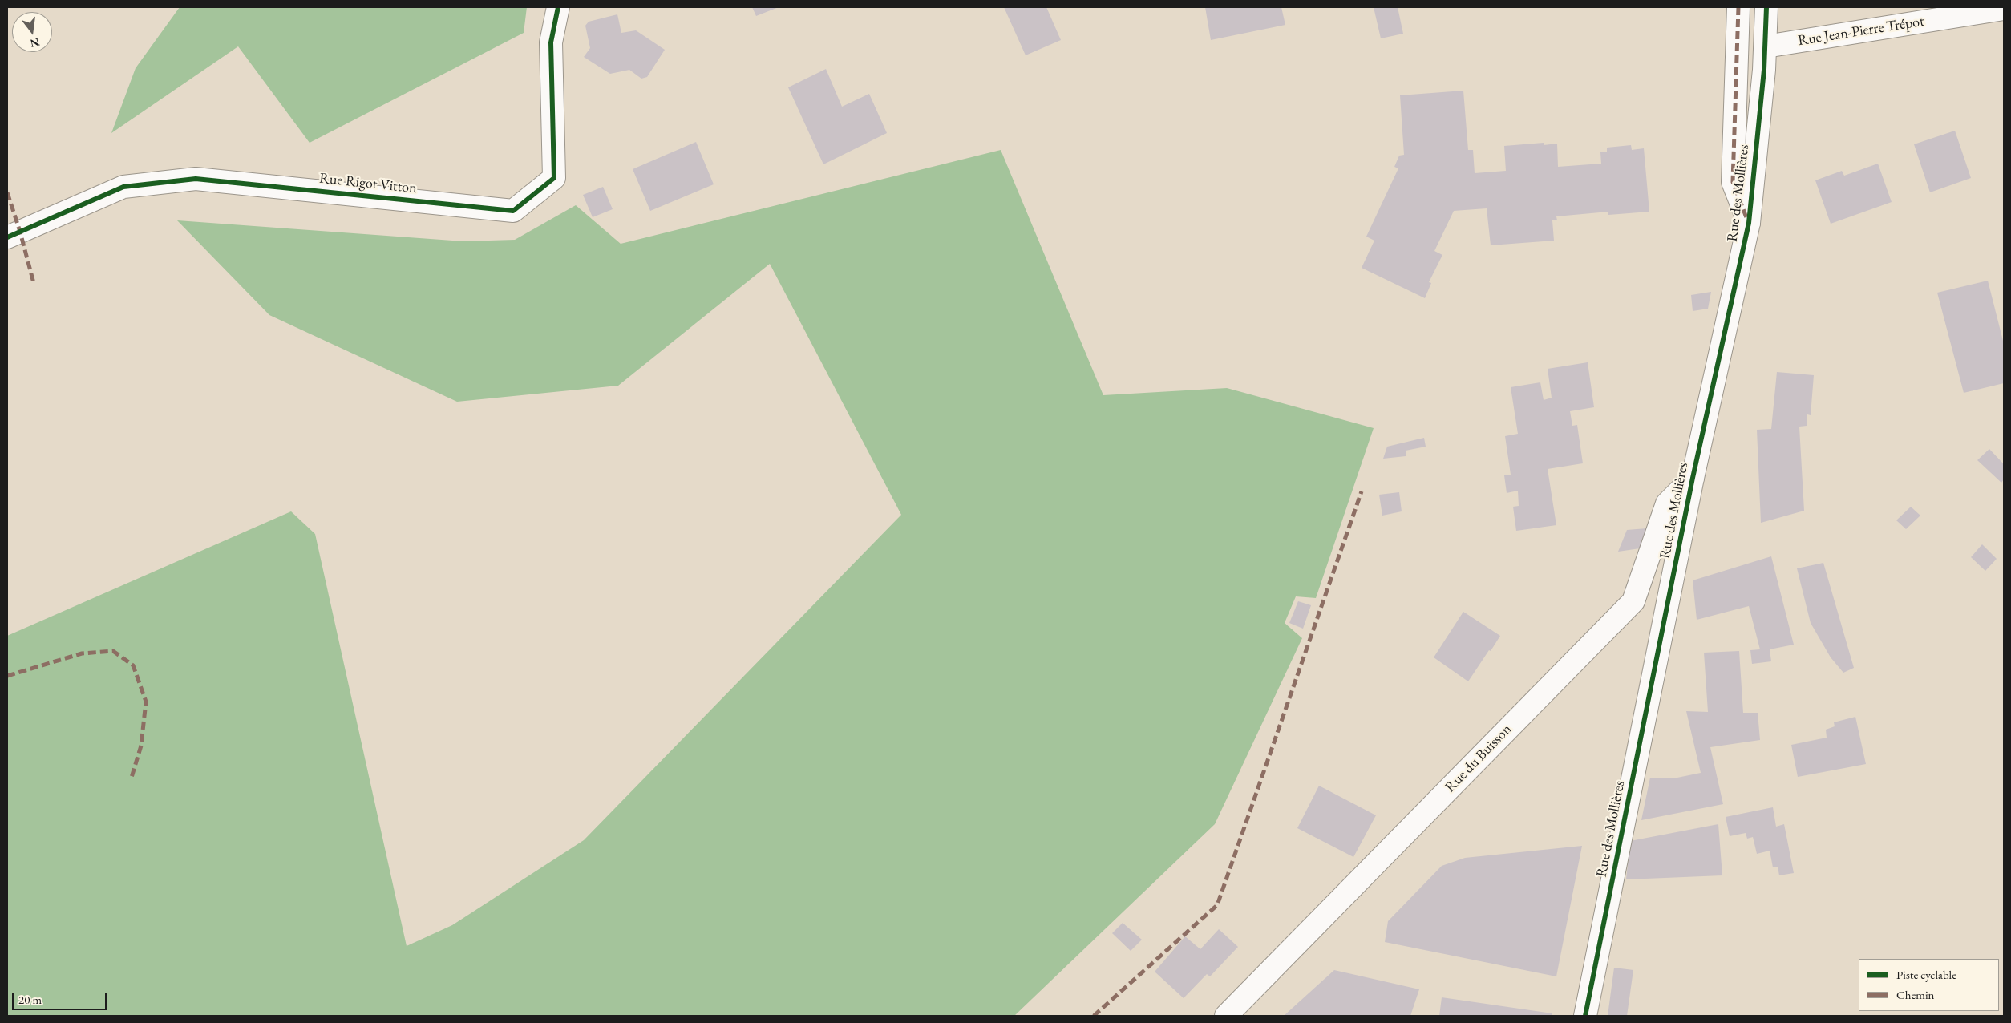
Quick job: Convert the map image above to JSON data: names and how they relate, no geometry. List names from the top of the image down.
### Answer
{
  "streets": {
    "street": [
      "Rue Jean-Pierre Trépot",
      "Rue Rigot Vitton",
      "Rue des Mollières",
      "Rue du Buisson"
    ]
  },
  "crossings": [
    ["Rue Jean-Pierre Trépot", "Rue des Mollières"],
    ["Rue des Mollières", "Rue du Buisson"]
  ],
  "legend": ["Piste cyclable", "Chemin"],
  "scale_bar": "20 m",
  "north": "bottom"
}
